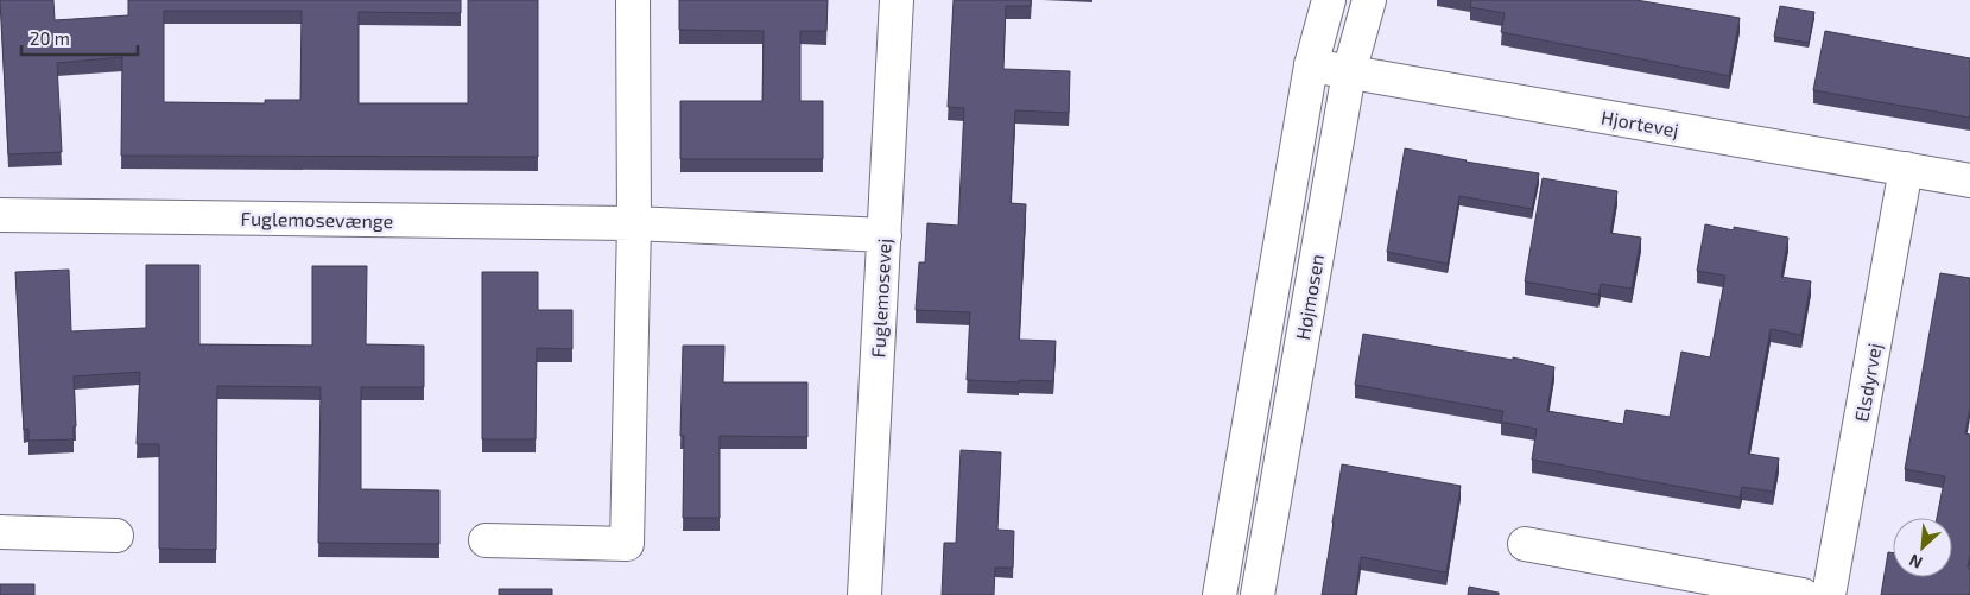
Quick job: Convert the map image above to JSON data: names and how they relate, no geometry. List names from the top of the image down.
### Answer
{
  "streets": {
    "street": [
      "Hjortevej",
      "Fuglemosevænge",
      "Højmosen",
      "Fuglemosevej",
      "Elsdyrvej"
    ]
  },
  "crossings": [
    ["Hjortevej", "Højmosen"],
    ["Hjortevej", "Elsdyrvej"],
    ["Fuglemosevænge", "Fuglemosevej"]
  ],
  "scale_bar": "20 m",
  "north": "bottom left"
}
